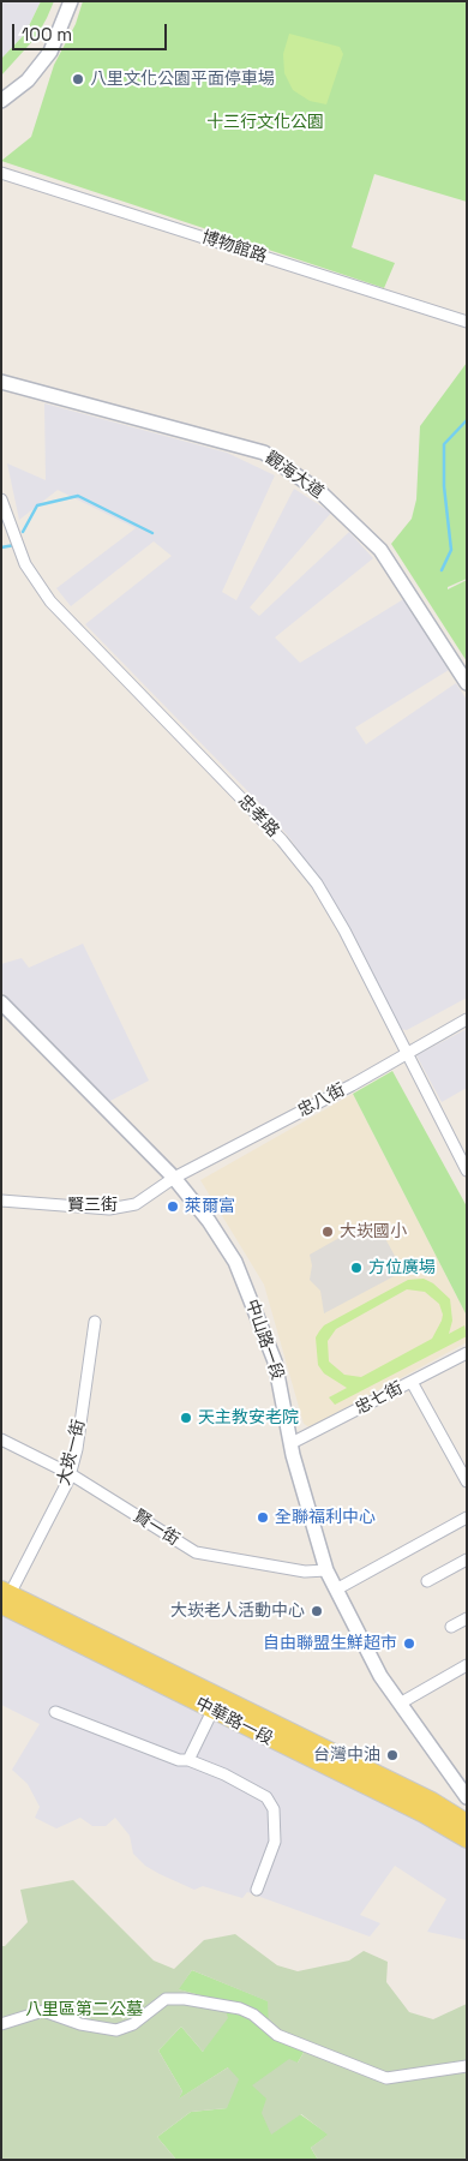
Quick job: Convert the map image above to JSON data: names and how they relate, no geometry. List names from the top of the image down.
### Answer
{
  "streets": {
    "main road": ["觀海大道", "中山路一段", "中華路一段"],
    "street": [
      "博物館路",
      "忠孝路",
      "忠八街",
      "賢三街",
      "忠七街",
      "大崁一街",
      "賢一街"
    ]
  },
  "crossings": [
    ["忠孝路", "忠八街"],
    ["忠八街", "賢三街"],
    ["忠八街", "中山路一段"],
    ["賢三街", "中山路一段"],
    ["中山路一段", "忠七街"],
    ["中山路一段", "賢一街"],
    ["大崁一街", "賢一街"],
    ["大崁一街", "中華路一段"]
  ],
  "parks": ["十三行文化公園", "八里區第二公墓"],
  "places": [
    "八里文化公園平面停車場",
    "萊爾富",
    "大崁國小",
    "方位廣場",
    "天主教安老院",
    "全聯福利中心",
    "大崁老人活動中心",
    "自由聯盟生鮮超市",
    "台灣中油"
  ],
  "scale_bar": "100 m"
}
